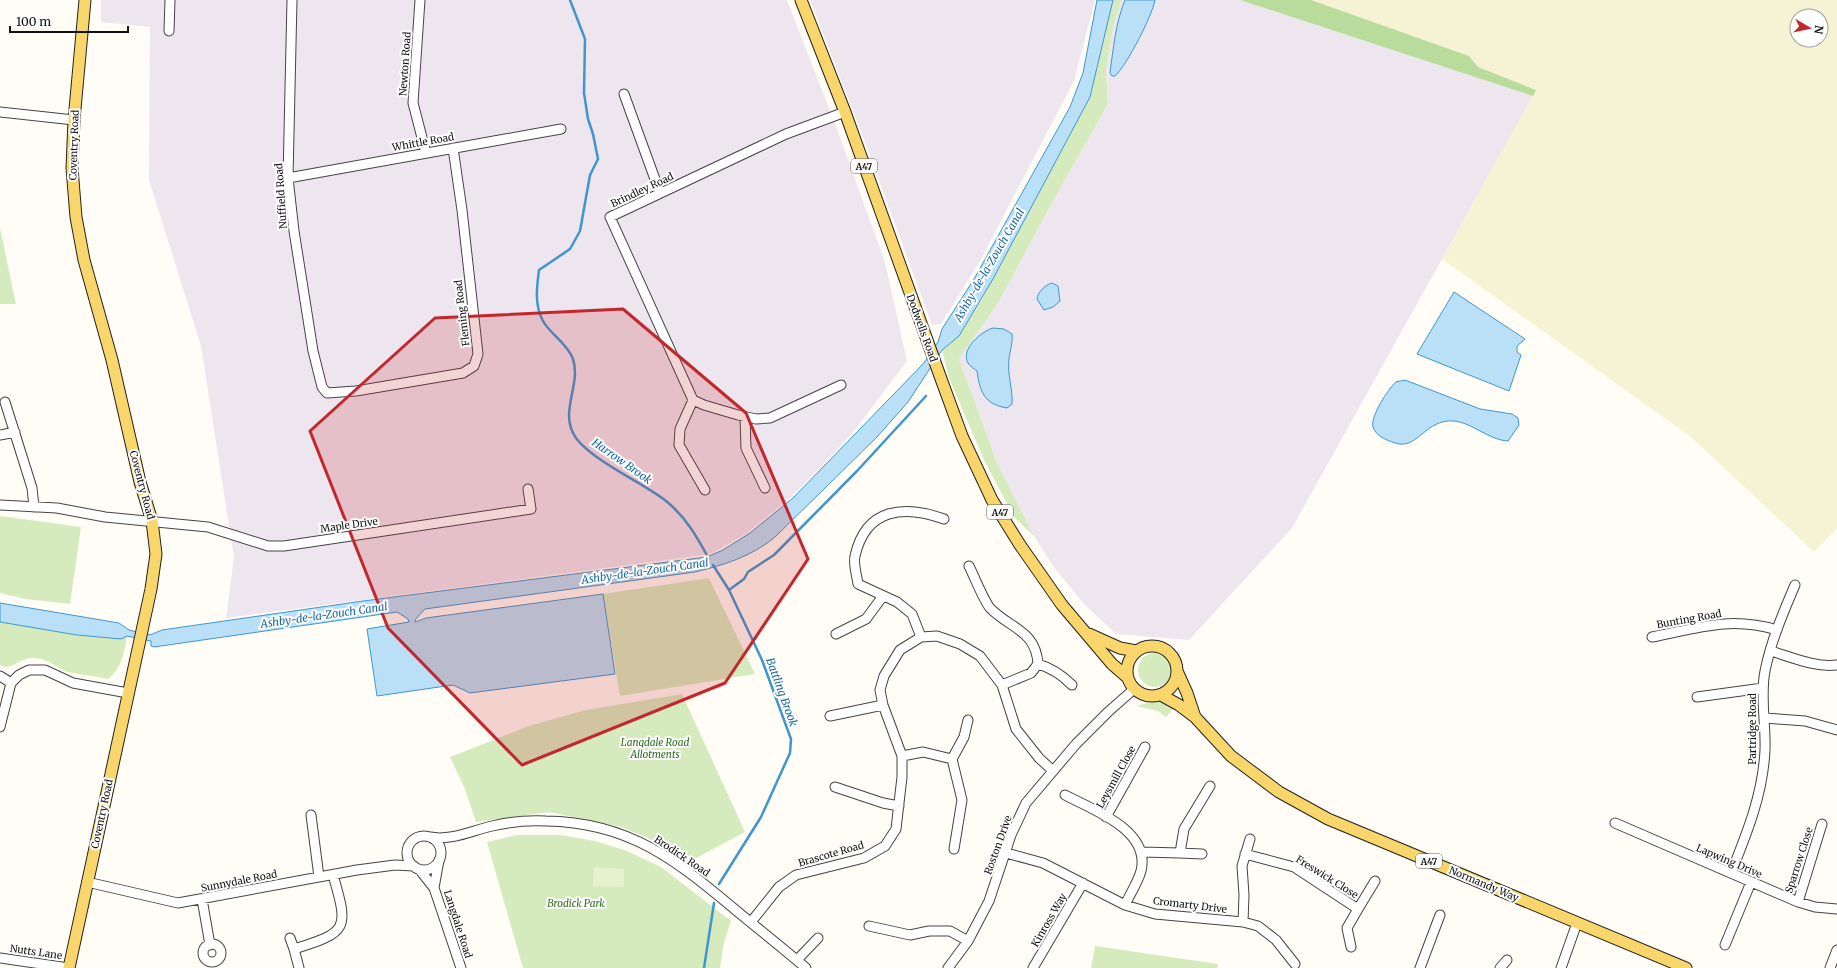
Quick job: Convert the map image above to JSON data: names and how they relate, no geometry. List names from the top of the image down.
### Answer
{
  "streets": {
    "main road": [
      "Coventry Road",
      "A47",
      "Dodwells Road",
      "Normandy Way"
    ],
    "street": [
      "Newton Road",
      "Whittle Road",
      "Brindley Road",
      "Nuffield Road",
      "Fleming Road",
      "Maple Drive",
      "Bunting Road",
      "Partridge Road",
      "Leysmill Close",
      "Roston Drive",
      "Brascote Road",
      "Brodick Road",
      "Sparrow Close",
      "Lapwing Drive",
      "Freswick Close",
      "Sunnydale Road",
      "Cromarty Drive",
      "Kinross Way",
      "Langdale Road",
      "Nutts Lane"
    ]
  },
  "crossings": [
    ["Newton Road", "Whittle Road"],
    ["Whittle Road", "Nuffield Road"],
    ["Whittle Road", "Fleming Road"],
    ["Coventry Road", "Maple Drive"],
    ["Coventry Road", "Sunnydale Road"],
    ["Coventry Road", "Nutts Lane"],
    ["Brindley Road", "Dodwells Road"],
    ["Nuffield Road", "Fleming Road"],
    ["Dodwells Road", "Roston Drive"],
    ["Dodwells Road", "Normandy Way"],
    ["Bunting Road", "Partridge Road"],
    ["Partridge Road", "Lapwing Drive"],
    ["Roston Drive", "Normandy Way"],
    ["Roston Drive", "Cromarty Drive"],
    ["Brascote Road", "Brodick Road"],
    ["Brodick Road", "Sunnydale Road"],
    ["Brodick Road", "Langdale Road"],
    ["Sparrow Close", "Lapwing Drive"],
    ["Sunnydale Road", "Langdale Road"],
    ["Cromarty Drive", "Kinross Way"]
  ],
  "water": ["Ashby-de-la-Zouch Canal", "Harrow Brook", "Battling Brook"],
  "parks": ["Langdale Road Allotments", "Brodick Park"],
  "scale_bar": "100 m",
  "north": "right"
}
